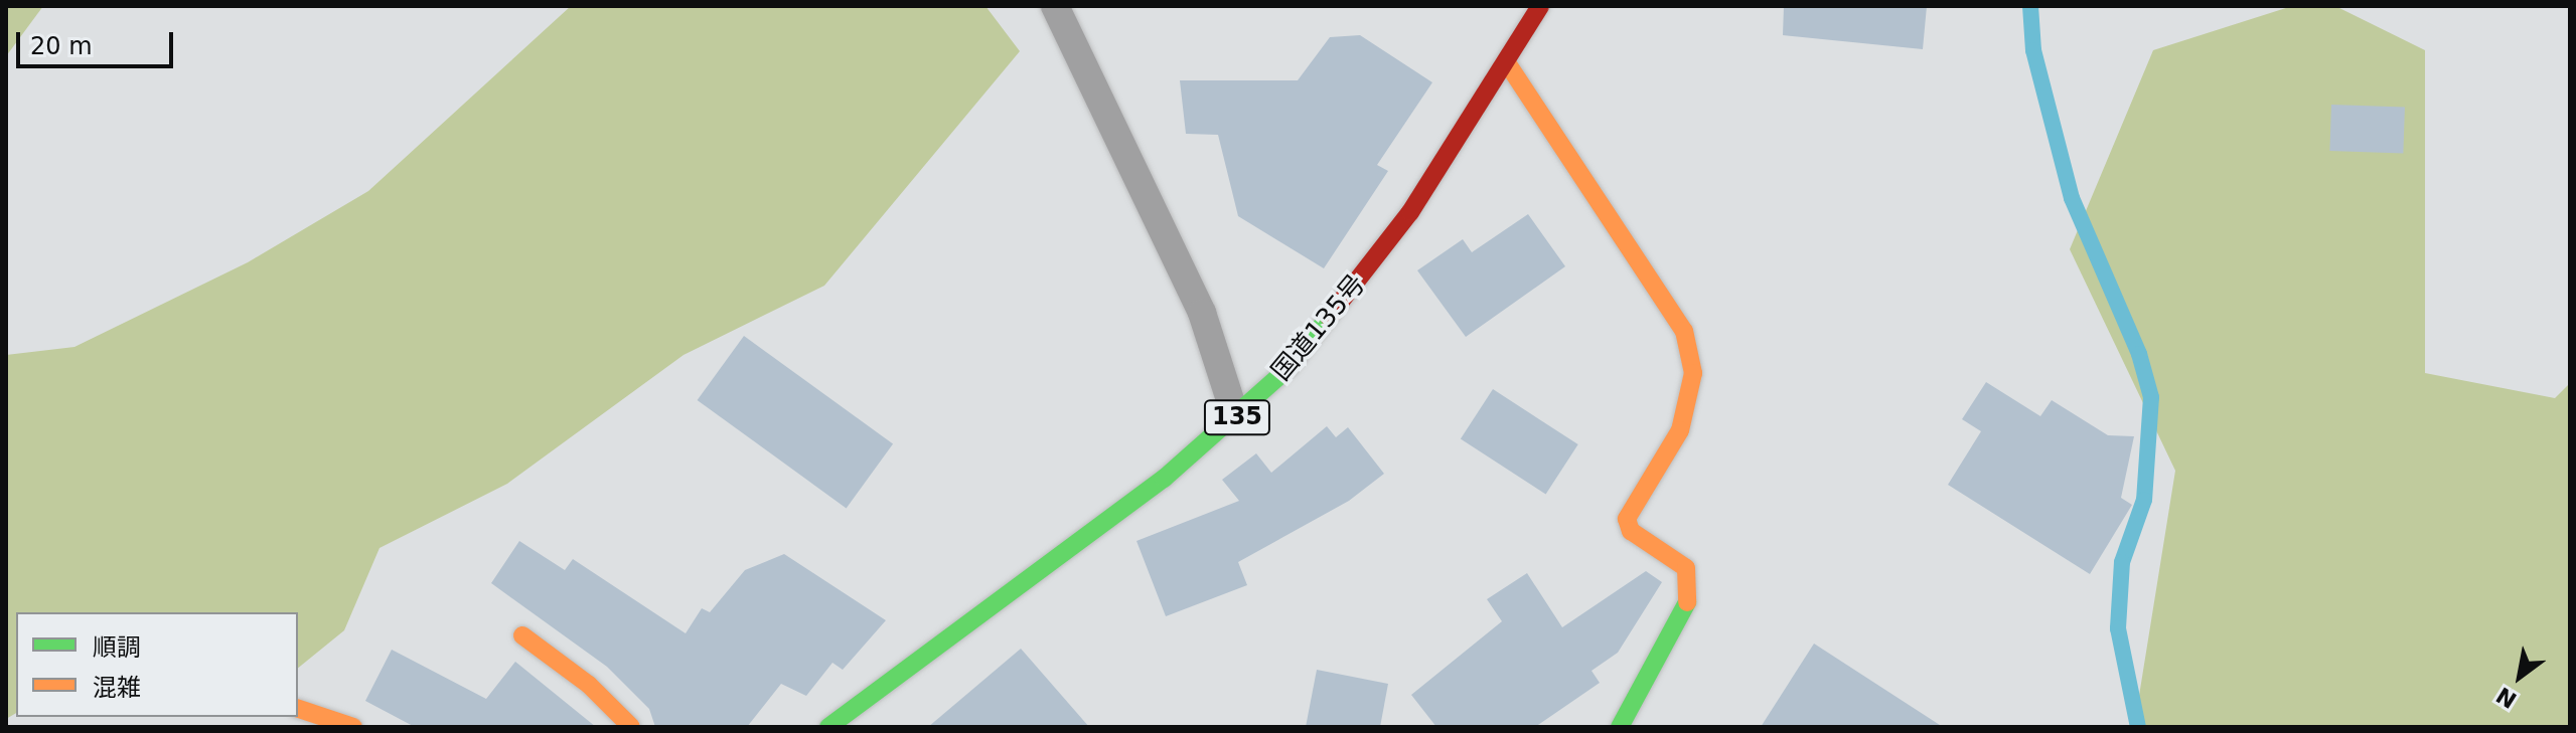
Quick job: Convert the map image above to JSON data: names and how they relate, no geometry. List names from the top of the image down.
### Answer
{
  "streets": {
    "main road": ["国道135号", "135"]
  },
  "legend": ["順調", "混雑"],
  "scale_bar": "20 m",
  "north": "bottom left"
}
